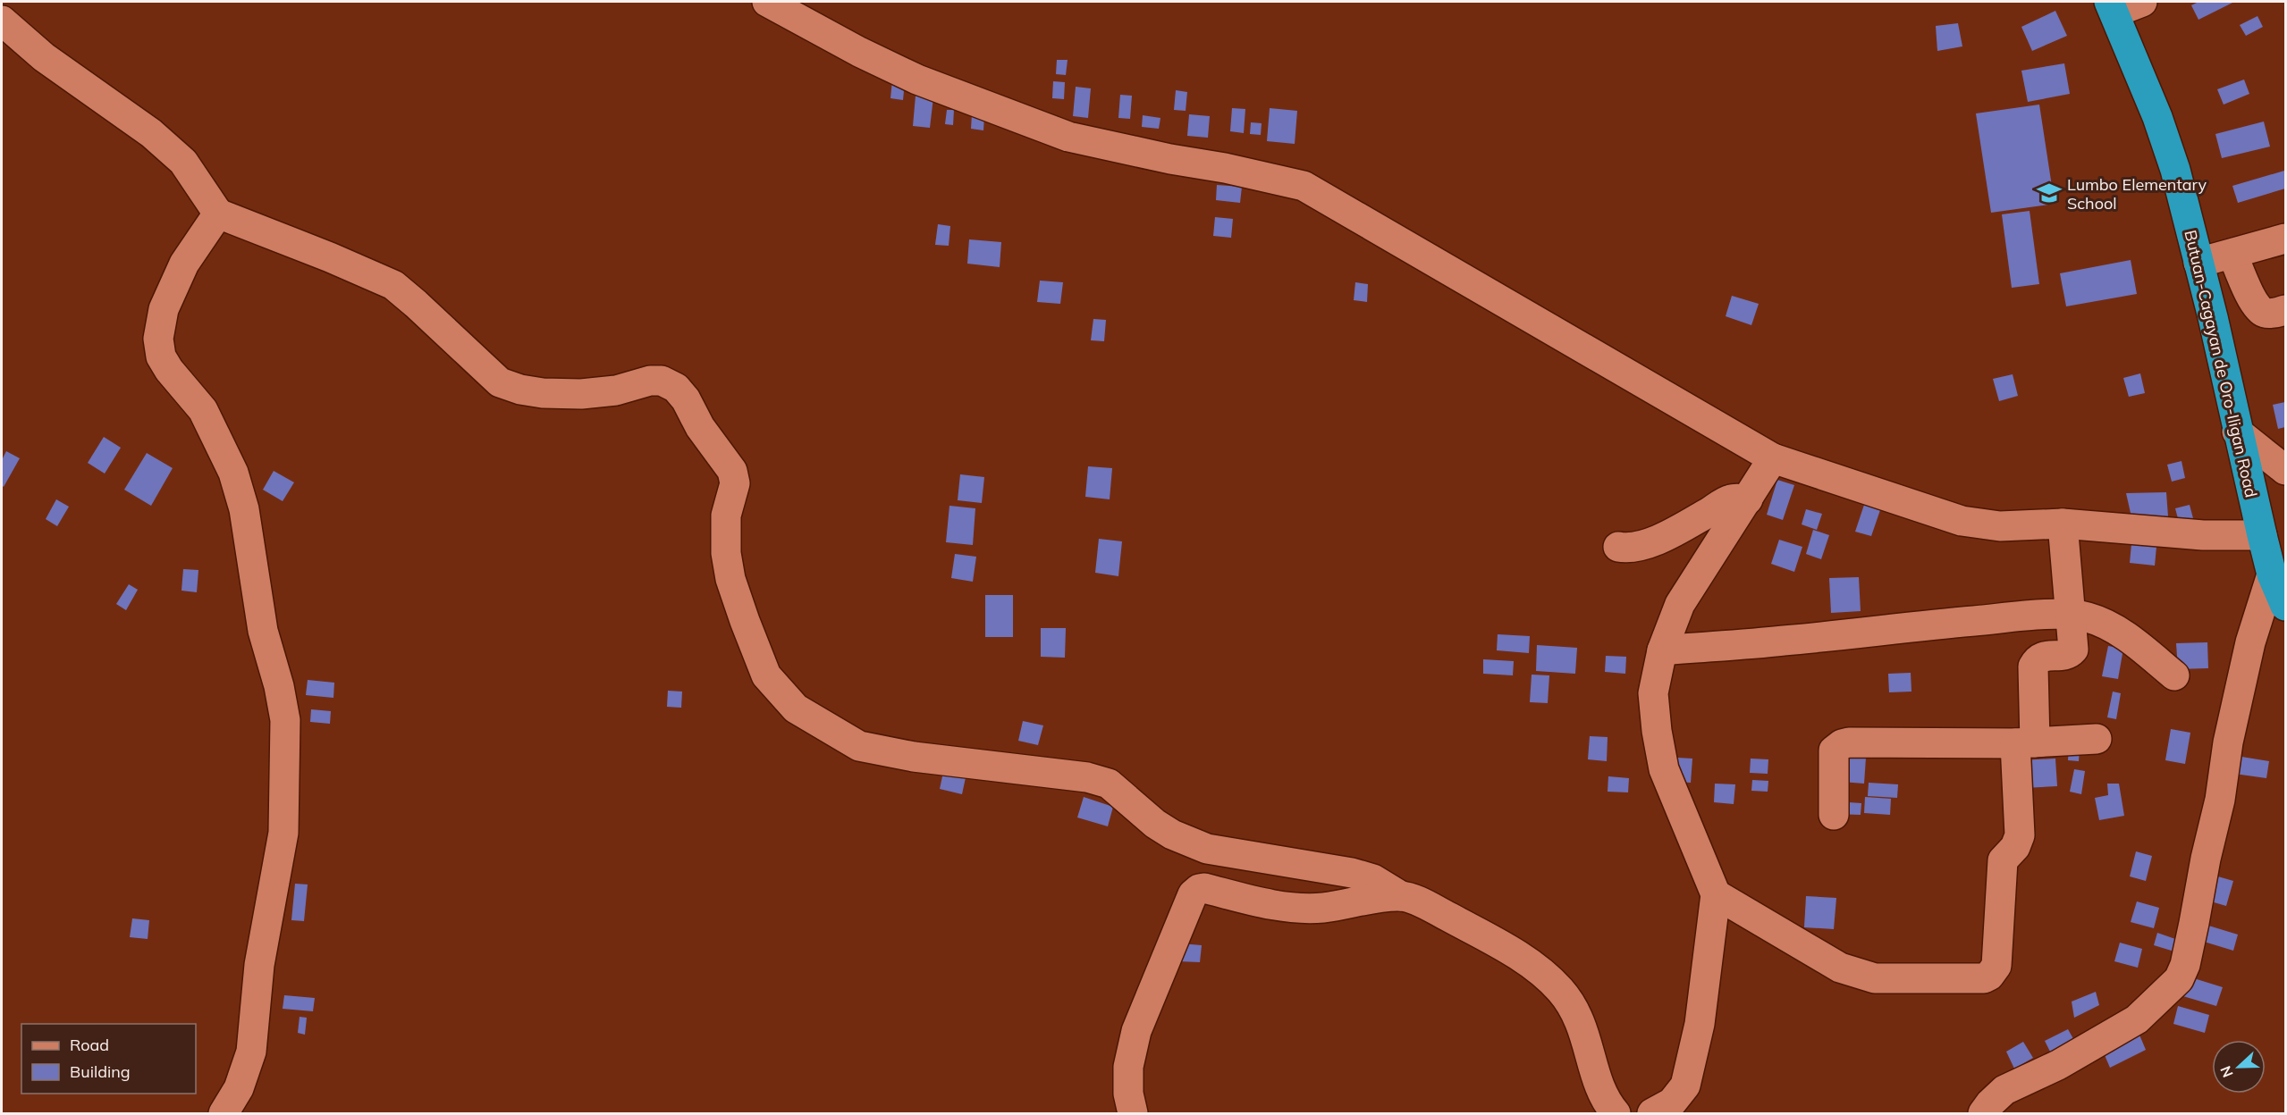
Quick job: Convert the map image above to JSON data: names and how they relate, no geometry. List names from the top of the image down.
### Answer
{
  "streets": {
    "highway": ["Butuan-Cagayan de Oro-Iligan Road"]
  },
  "places": {
    "school or university": ["Lumbo Elementary School"]
  },
  "legend": ["Road", "Building"],
  "north": "left"
}
